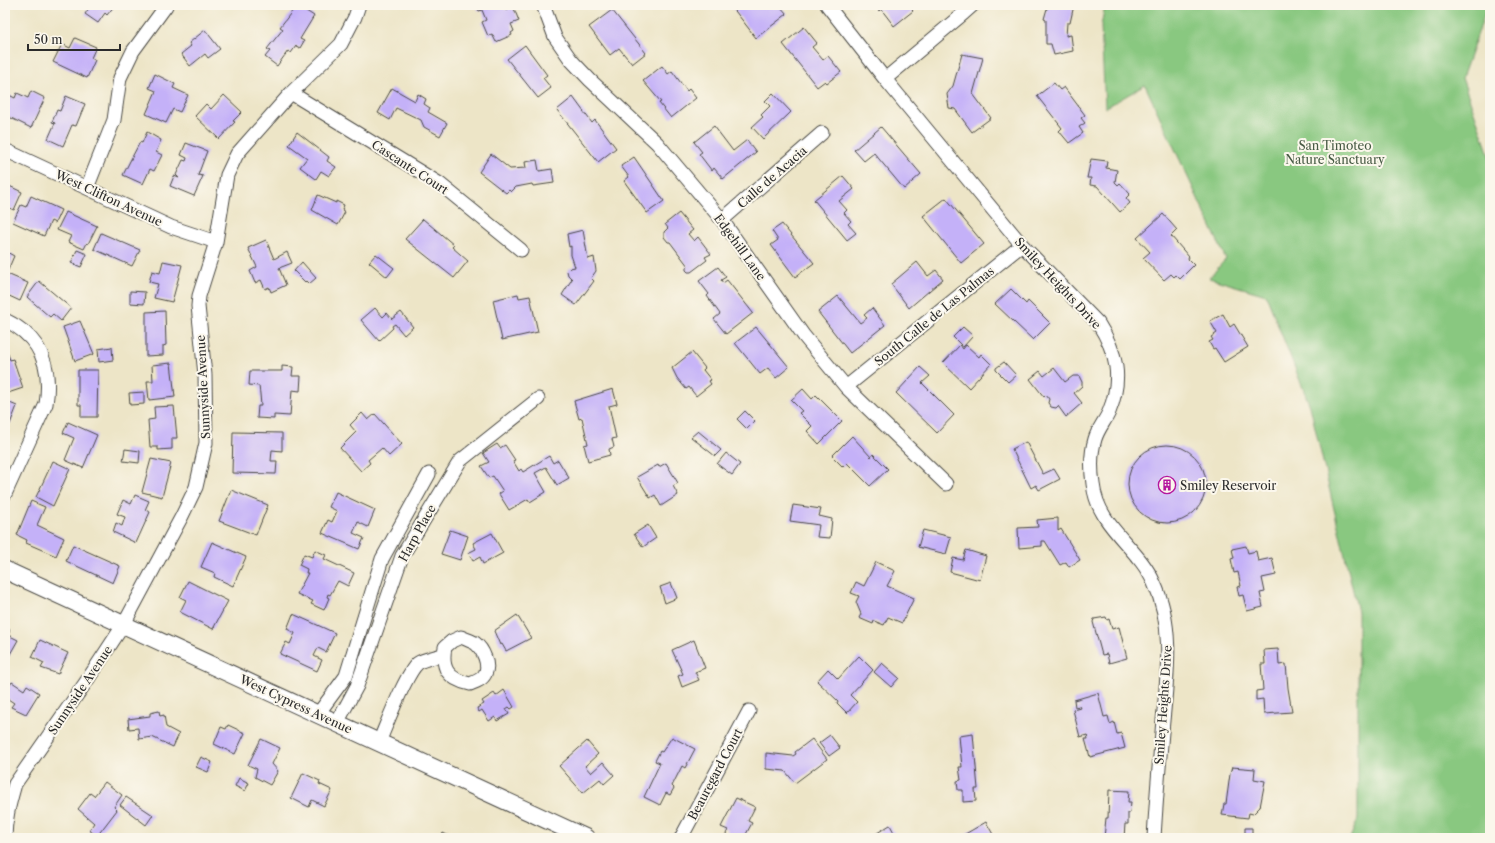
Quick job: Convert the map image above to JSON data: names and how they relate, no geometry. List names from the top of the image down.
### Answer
{
  "streets": {
    "main road": ["West Cypress Avenue"],
    "street": [
      "Cascante Court",
      "Calle de Acacia",
      "West Clifton Avenue",
      "Edgehill Lane",
      "Smiley Heights Drive",
      "South Calle de Las Palmas",
      "Sunnyside Avenue",
      "Harp Place",
      "Beauregard Court"
    ]
  },
  "crossings": [
    ["Cascante Court", "Sunnyside Avenue"],
    ["Calle de Acacia", "Edgehill Lane"],
    ["West Clifton Avenue", "Sunnyside Avenue"],
    ["Edgehill Lane", "South Calle de Las Palmas"],
    ["Smiley Heights Drive", "South Calle de Las Palmas"],
    ["Sunnyside Avenue", "West Cypress Avenue"],
    ["Harp Place", "West Cypress Avenue"]
  ],
  "parks": ["San Timoteo Nature Sanctuary"],
  "places": {
    "building": ["Smiley Reservoir"]
  },
  "scale_bar": "50 m"
}
